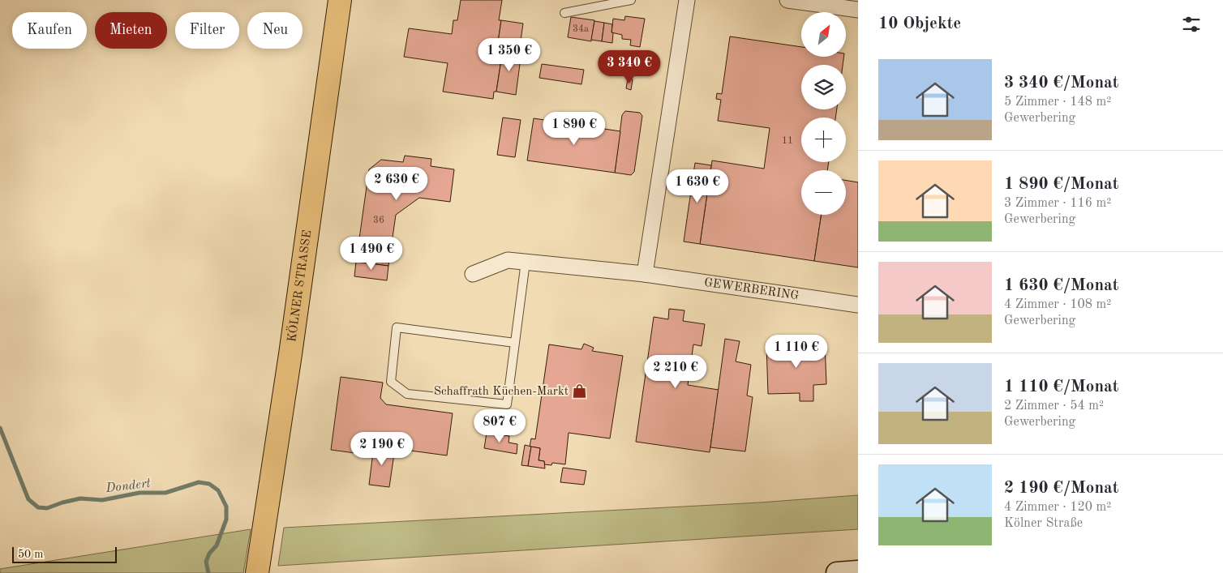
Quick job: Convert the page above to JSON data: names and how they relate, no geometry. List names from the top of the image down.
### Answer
{
  "streets": {
    "main road": ["KÖLNER STRASSE"],
    "street": ["GEWERBERING"]
  },
  "water": ["Dondert"],
  "places": {
    "shop": ["Schaffrath Küchen-Markt"]
  },
  "house_numbers": ["34a", "11", "36"],
  "scale_bar": "50 m",
  "north": "top right",
  "page": {
    "heading": "10 Objekte",
    "map_buttons": ["+", "−"],
    "chip": [
      "Kaufen",
      "Mieten",
      "Filter",
      "Neu"
    ],
    "price": [
      "1 350 €",
      "3 340 €",
      "1 890 €",
      "2 630 €",
      "1 630 €",
      "1 490 €",
      "1 110 €",
      "2 210 €",
      "807 €",
      "2 190 €"
    ],
    "list": [
      {
        "name": "3 340 €/Monat",
        "note": "5 Zimmer · 148 m² · Gewerbering"
      },
      {
        "name": "1 890 €/Monat",
        "note": "3 Zimmer · 116 m² · Gewerbering"
      },
      {
        "name": "1 630 €/Monat",
        "note": "4 Zimmer · 108 m² · Gewerbering"
      },
      {
        "name": "1 110 €/Monat",
        "note": "2 Zimmer · 54 m² · Gewerbering"
      },
      {
        "name": "2 190 €/Monat",
        "note": "4 Zimmer · 120 m² · Kölner Straße"
      }
    ],
    "scale": "50 m"
  }
}
